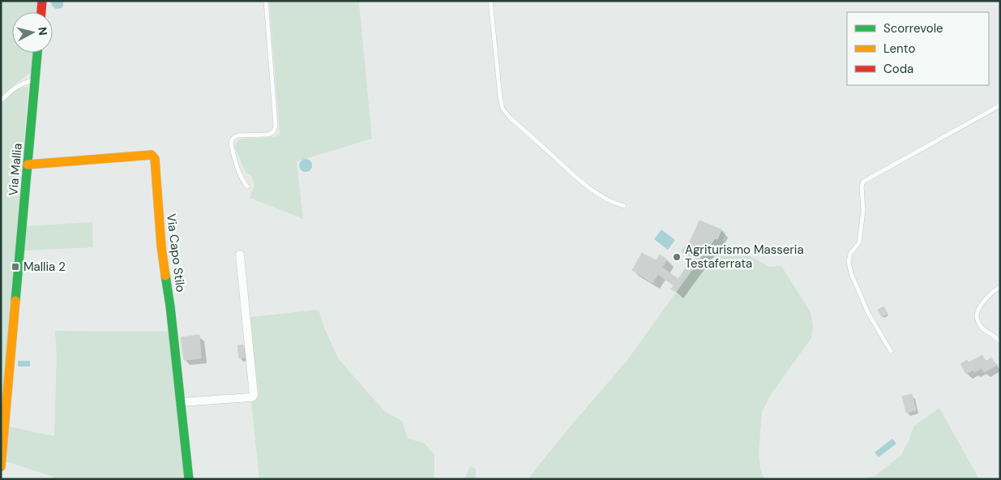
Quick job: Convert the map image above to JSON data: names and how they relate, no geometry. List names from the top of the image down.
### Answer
{
  "streets": {
    "street": ["Via Mallia", "Via Capo Stilo"]
  },
  "crossings": [
    ["Via Mallia", "Via Capo Stilo"]
  ],
  "places": {
    "other": ["Agriturismo Masseria Testaferrata"],
    "transit": ["Mallia 2"]
  },
  "legend": ["Scorrevole", "Lento", "Coda"],
  "north": "right"
}
